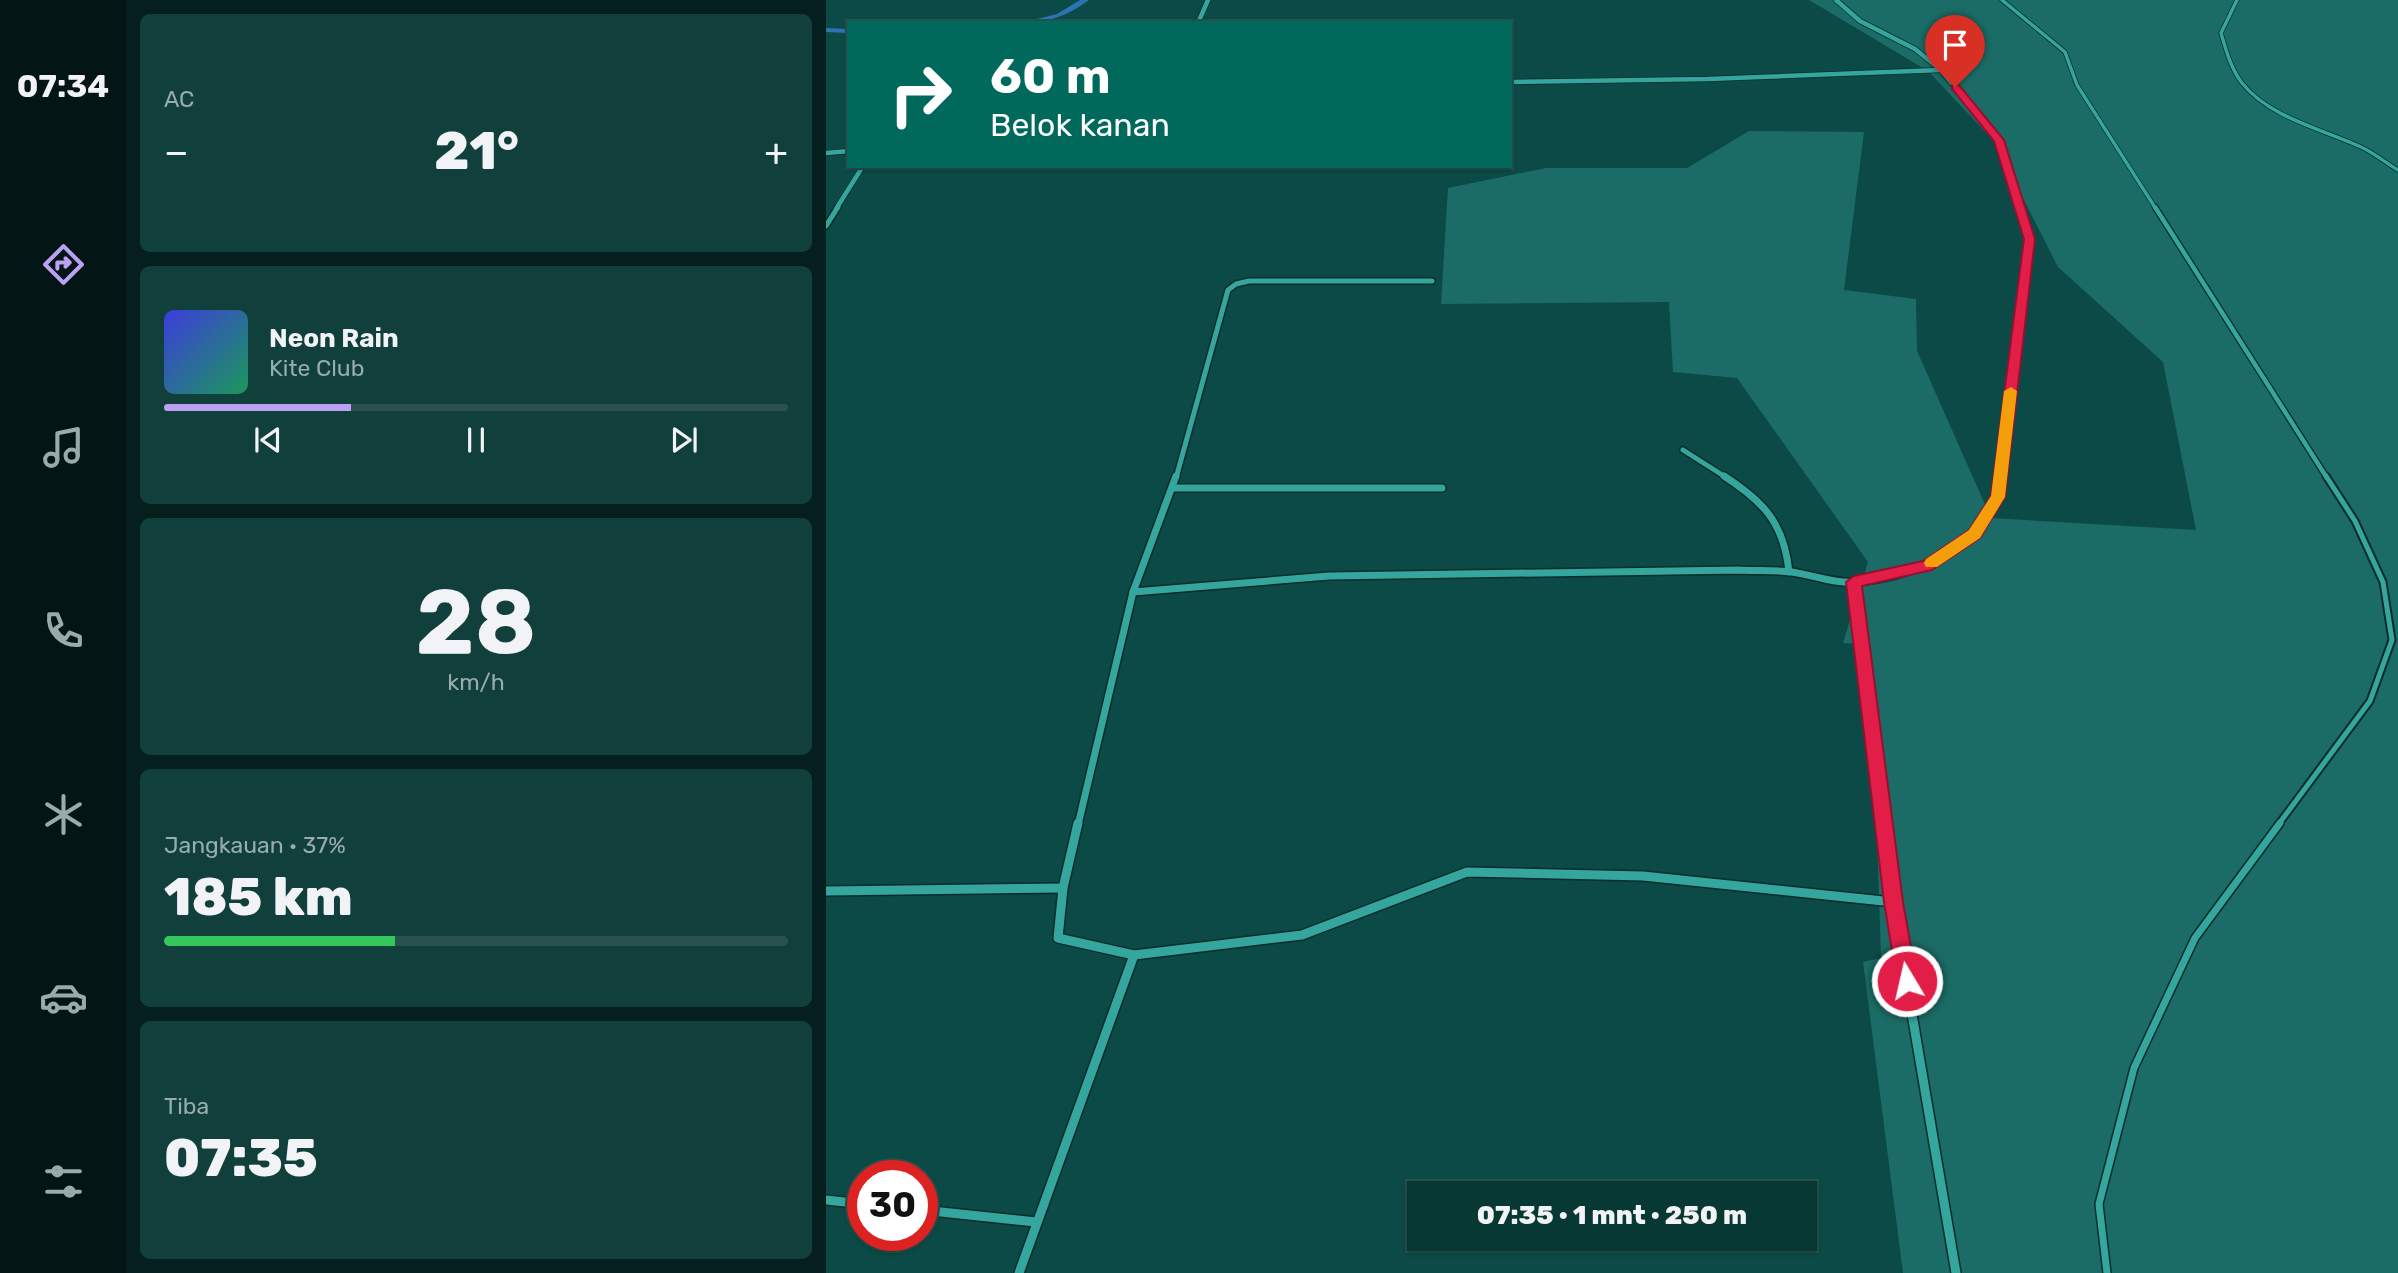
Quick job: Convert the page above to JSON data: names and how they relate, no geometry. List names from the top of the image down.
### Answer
{
  "page": {
    "tabs": "07:34",
    "tile": [
      "AC",
      ["28", "km/h"],
      ["Jangkauan · 37%", "185 km"],
      ["Tiba", "07:35"]
    ],
    "turn": ["60 m", "Belok kanan"],
    "heat": ["−", "21°", "+"],
    "song": ["Neon Rain", "Kite Club"],
    "limit": "30",
    "trip": "07:35 · 1 mnt · 250 m"
  }
}
